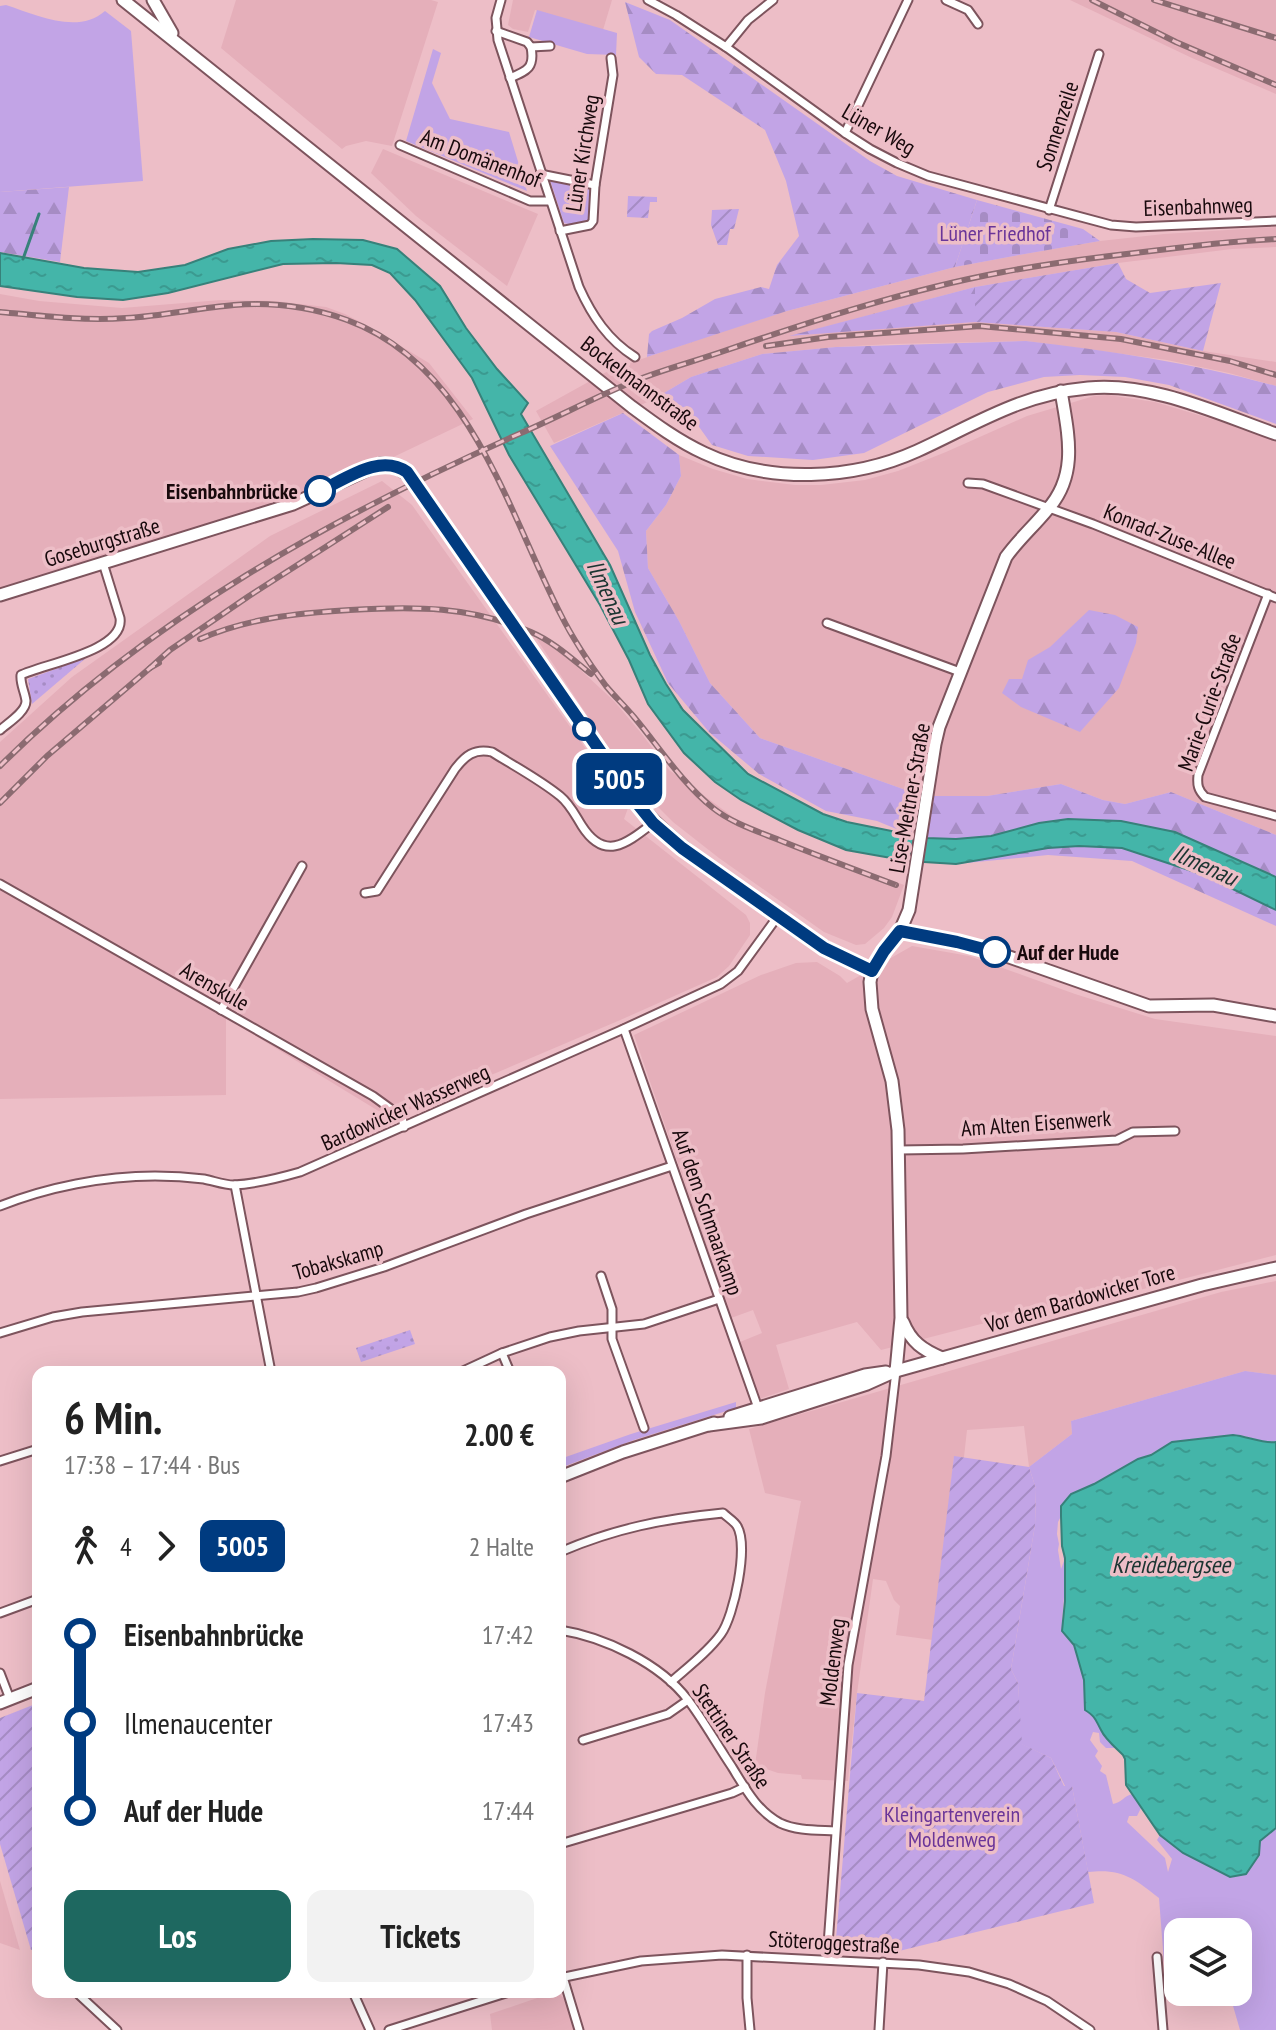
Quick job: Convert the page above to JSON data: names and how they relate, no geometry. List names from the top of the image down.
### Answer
{
  "streets": {
    "main road": [
      "Bockelmannstraße",
      "Goseburgstraße",
      "Lise-Meitner-Straße",
      "Vor dem Bardowicker Tore"
    ],
    "street": [
      "Sonnenzeile",
      "Lüner Weg",
      "Lüner Kirchweg",
      "Am Domänenhof",
      "Eisenbahnweg",
      "Konrad-Zuse-Allee",
      "Marie-Curie-Straße",
      "Arenskule",
      "Bardowicker Wasserweg",
      "Am Alten Eisenwerk",
      "Auf dem Schmaarkamp",
      "Tobakskamp",
      "Moldenweg",
      "Stettiner Straße",
      "Stöteroggestraße"
    ]
  },
  "crossings": [
    ["Sonnenzeile", "Lüner Weg"],
    ["Lüner Weg", "Eisenbahnweg"],
    ["Lüner Kirchweg", "Am Domänenhof"],
    ["Bockelmannstraße", "Lise-Meitner-Straße"],
    ["Konrad-Zuse-Allee", "Marie-Curie-Straße"],
    ["Konrad-Zuse-Allee", "Lise-Meitner-Straße"],
    ["Arenskule", "Bardowicker Wasserweg"],
    ["Bardowicker Wasserweg", "Auf dem Schmaarkamp"],
    ["Auf dem Schmaarkamp", "Tobakskamp"],
    ["Auf dem Schmaarkamp", "Vor dem Bardowicker Tore"],
    ["Vor dem Bardowicker Tore", "Moldenweg"],
    ["Moldenweg", "Stettiner Straße"],
    ["Moldenweg", "Stöteroggestraße"]
  ],
  "water": ["Ilmenau", "Kreidebergsee"],
  "parks": ["Lüner Friedhof", "Kleingartenverein Moldenweg"],
  "places": ["Eisenbahnbrücke", "Auf der Hude"],
  "lines": ["bus line 5005"],
  "page": {
    "on_map": "5005",
    "heading": ["6 Min.", "17:38 – 17:44 · Bus", "2.00 €"],
    "legs": ["4", "5005", "2 Halte"],
    "list": [
      {
        "name": "Eisenbahnbrücke",
        "value": "17:42"
      },
      {
        "name": "Ilmenaucenter",
        "value": "17:43"
      },
      {
        "name": "Auf der Hude",
        "value": "17:44"
      }
    ],
    "buttons": ["Los", "Tickets"]
  }
}
